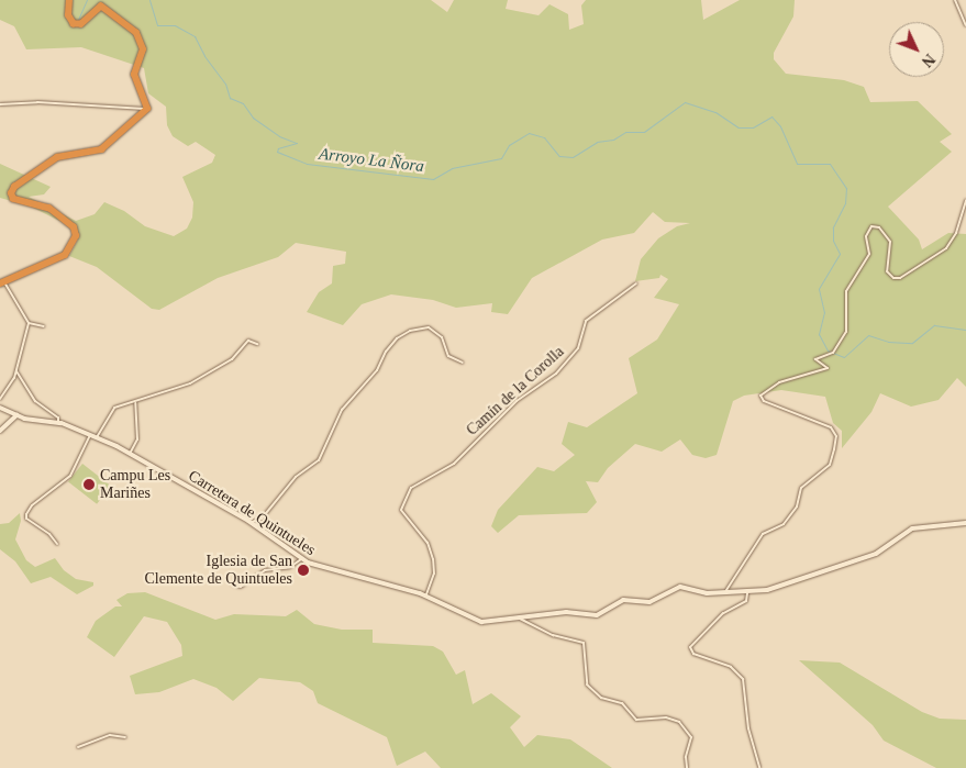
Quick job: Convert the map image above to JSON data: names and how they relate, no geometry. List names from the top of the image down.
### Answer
{
  "streets": {
    "street": ["Camín de la Corolla", "Carretera de Quintueles"]
  },
  "crossings": [
    ["Camín de la Corolla", "Carretera de Quintueles"]
  ],
  "water": ["Arroyo La Ñora"],
  "places": ["Campu Les Mariñes", "Iglesia de San Clemente de Quintueles"],
  "north": "bottom right"
}
